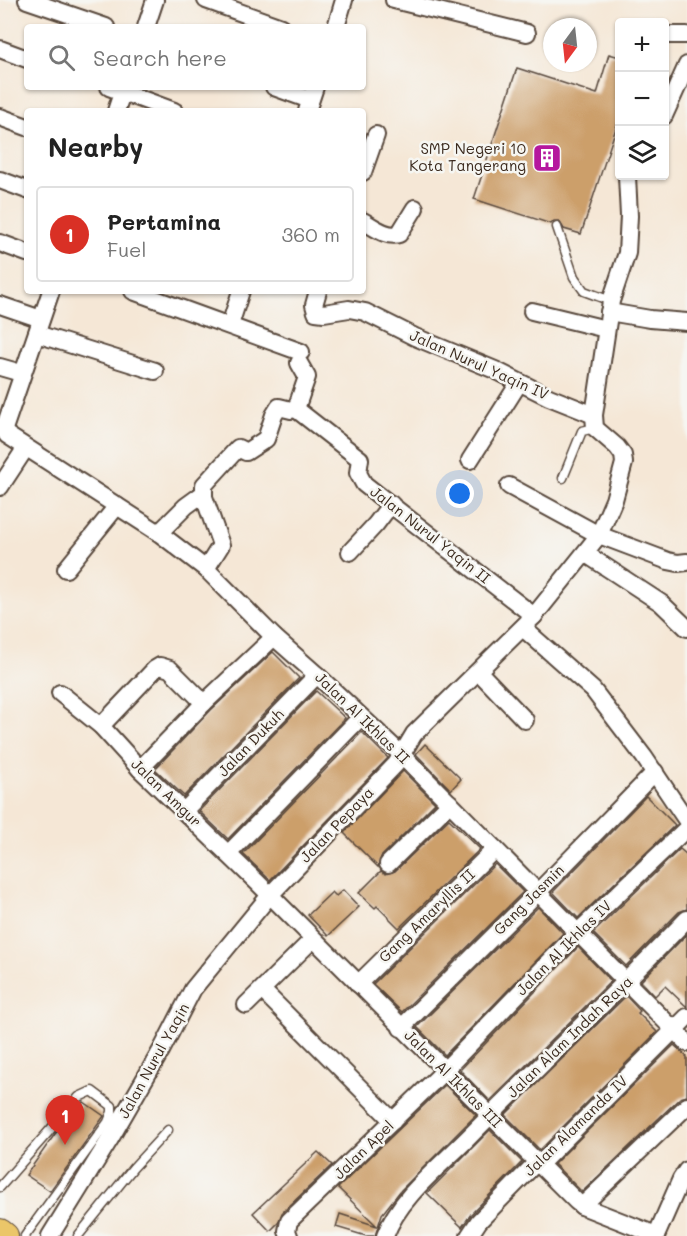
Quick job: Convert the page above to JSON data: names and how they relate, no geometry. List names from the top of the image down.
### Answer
{
  "streets": {
    "street": [
      "Jalan Nurul Yaqin IV",
      "Jalan Nurul Yaqin II",
      "Jalan Al Ikhlas II",
      "Jalan Dukuh",
      "Jalan Amgur",
      "Jalan Pepaya",
      "Gang Jasmin",
      "Gang Amaryllis II",
      "Jalan Al Ikhlas IV",
      "Jalan Alam Indah Raya",
      "Jalan Nurul Yaqin",
      "Jalan Al Ikhlas III",
      "Jalan Alamanda IV",
      "Jalan Apel"
    ]
  },
  "crossings": [
    ["Jalan Nurul Yaqin IV", "Jalan Nurul Yaqin II"],
    ["Jalan Nurul Yaqin IV", "Jalan Pepaya"],
    ["Jalan Nurul Yaqin II", "Jalan Pepaya"],
    ["Jalan Nurul Yaqin II", "Gang Jasmin"],
    ["Jalan Al Ikhlas II", "Jalan Dukuh"],
    ["Jalan Al Ikhlas II", "Jalan Pepaya"],
    ["Jalan Al Ikhlas II", "Gang Jasmin"],
    ["Jalan Al Ikhlas II", "Gang Amaryllis II"],
    ["Jalan Al Ikhlas II", "Jalan Al Ikhlas IV"],
    ["Jalan Al Ikhlas II", "Jalan Alam Indah Raya"],
    ["Jalan Al Ikhlas II", "Jalan Alamanda IV"],
    ["Jalan Dukuh", "Jalan Amgur"],
    ["Jalan Amgur", "Jalan Pepaya"],
    ["Jalan Amgur", "Jalan Nurul Yaqin"],
    ["Jalan Amgur", "Jalan Al Ikhlas III"],
    ["Jalan Pepaya", "Jalan Nurul Yaqin"],
    ["Jalan Pepaya", "Jalan Al Ikhlas III"],
    ["Gang Jasmin", "Jalan Al Ikhlas III"],
    ["Gang Amaryllis II", "Jalan Al Ikhlas III"],
    ["Jalan Al Ikhlas IV", "Jalan Al Ikhlas III"],
    ["Jalan Al Ikhlas IV", "Jalan Apel"],
    ["Jalan Alam Indah Raya", "Jalan Al Ikhlas III"],
    ["Jalan Nurul Yaqin", "Jalan Al Ikhlas III"],
    ["Jalan Al Ikhlas III", "Jalan Alamanda IV"],
    ["Jalan Al Ikhlas III", "Jalan Apel"]
  ],
  "places": {
    "building": ["SMP Negeri 10 Kota Tangerang"]
  },
  "north": "bottom",
  "page": {
    "map_buttons": ["+", "−"],
    "search": "Search here",
    "heading": "Nearby",
    "list": [
      {
        "mark": "1",
        "name": "Pertamina",
        "note": "Fuel",
        "value": "360 m"
      }
    ],
    "pins": "1"
  }
}
